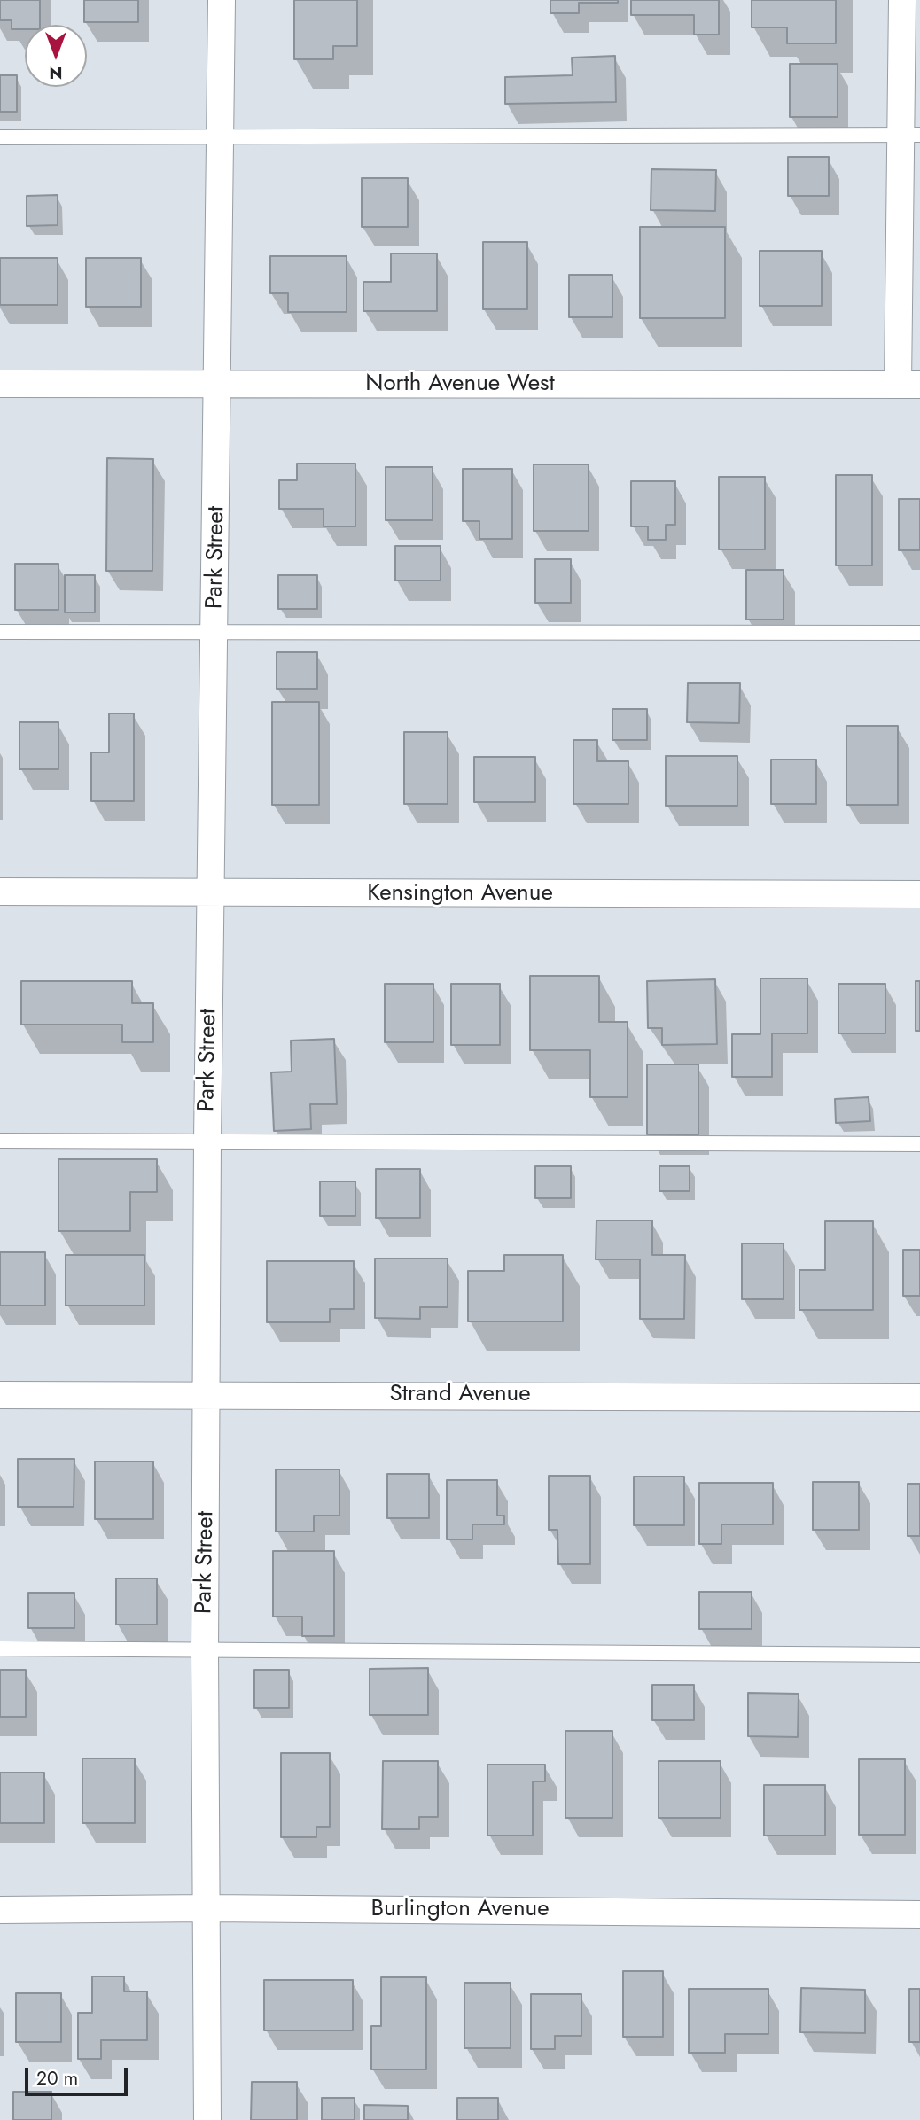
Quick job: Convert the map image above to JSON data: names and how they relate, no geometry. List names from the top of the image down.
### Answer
{
  "streets": {
    "street": [
      "North Avenue West",
      "Park Street",
      "Kensington Avenue",
      "Strand Avenue",
      "Burlington Avenue"
    ]
  },
  "crossings": [
    ["North Avenue West", "Park Street"],
    ["Park Street", "Kensington Avenue"],
    ["Park Street", "Strand Avenue"],
    ["Park Street", "Burlington Avenue"]
  ],
  "scale_bar": "20 m",
  "north": "bottom"
}
